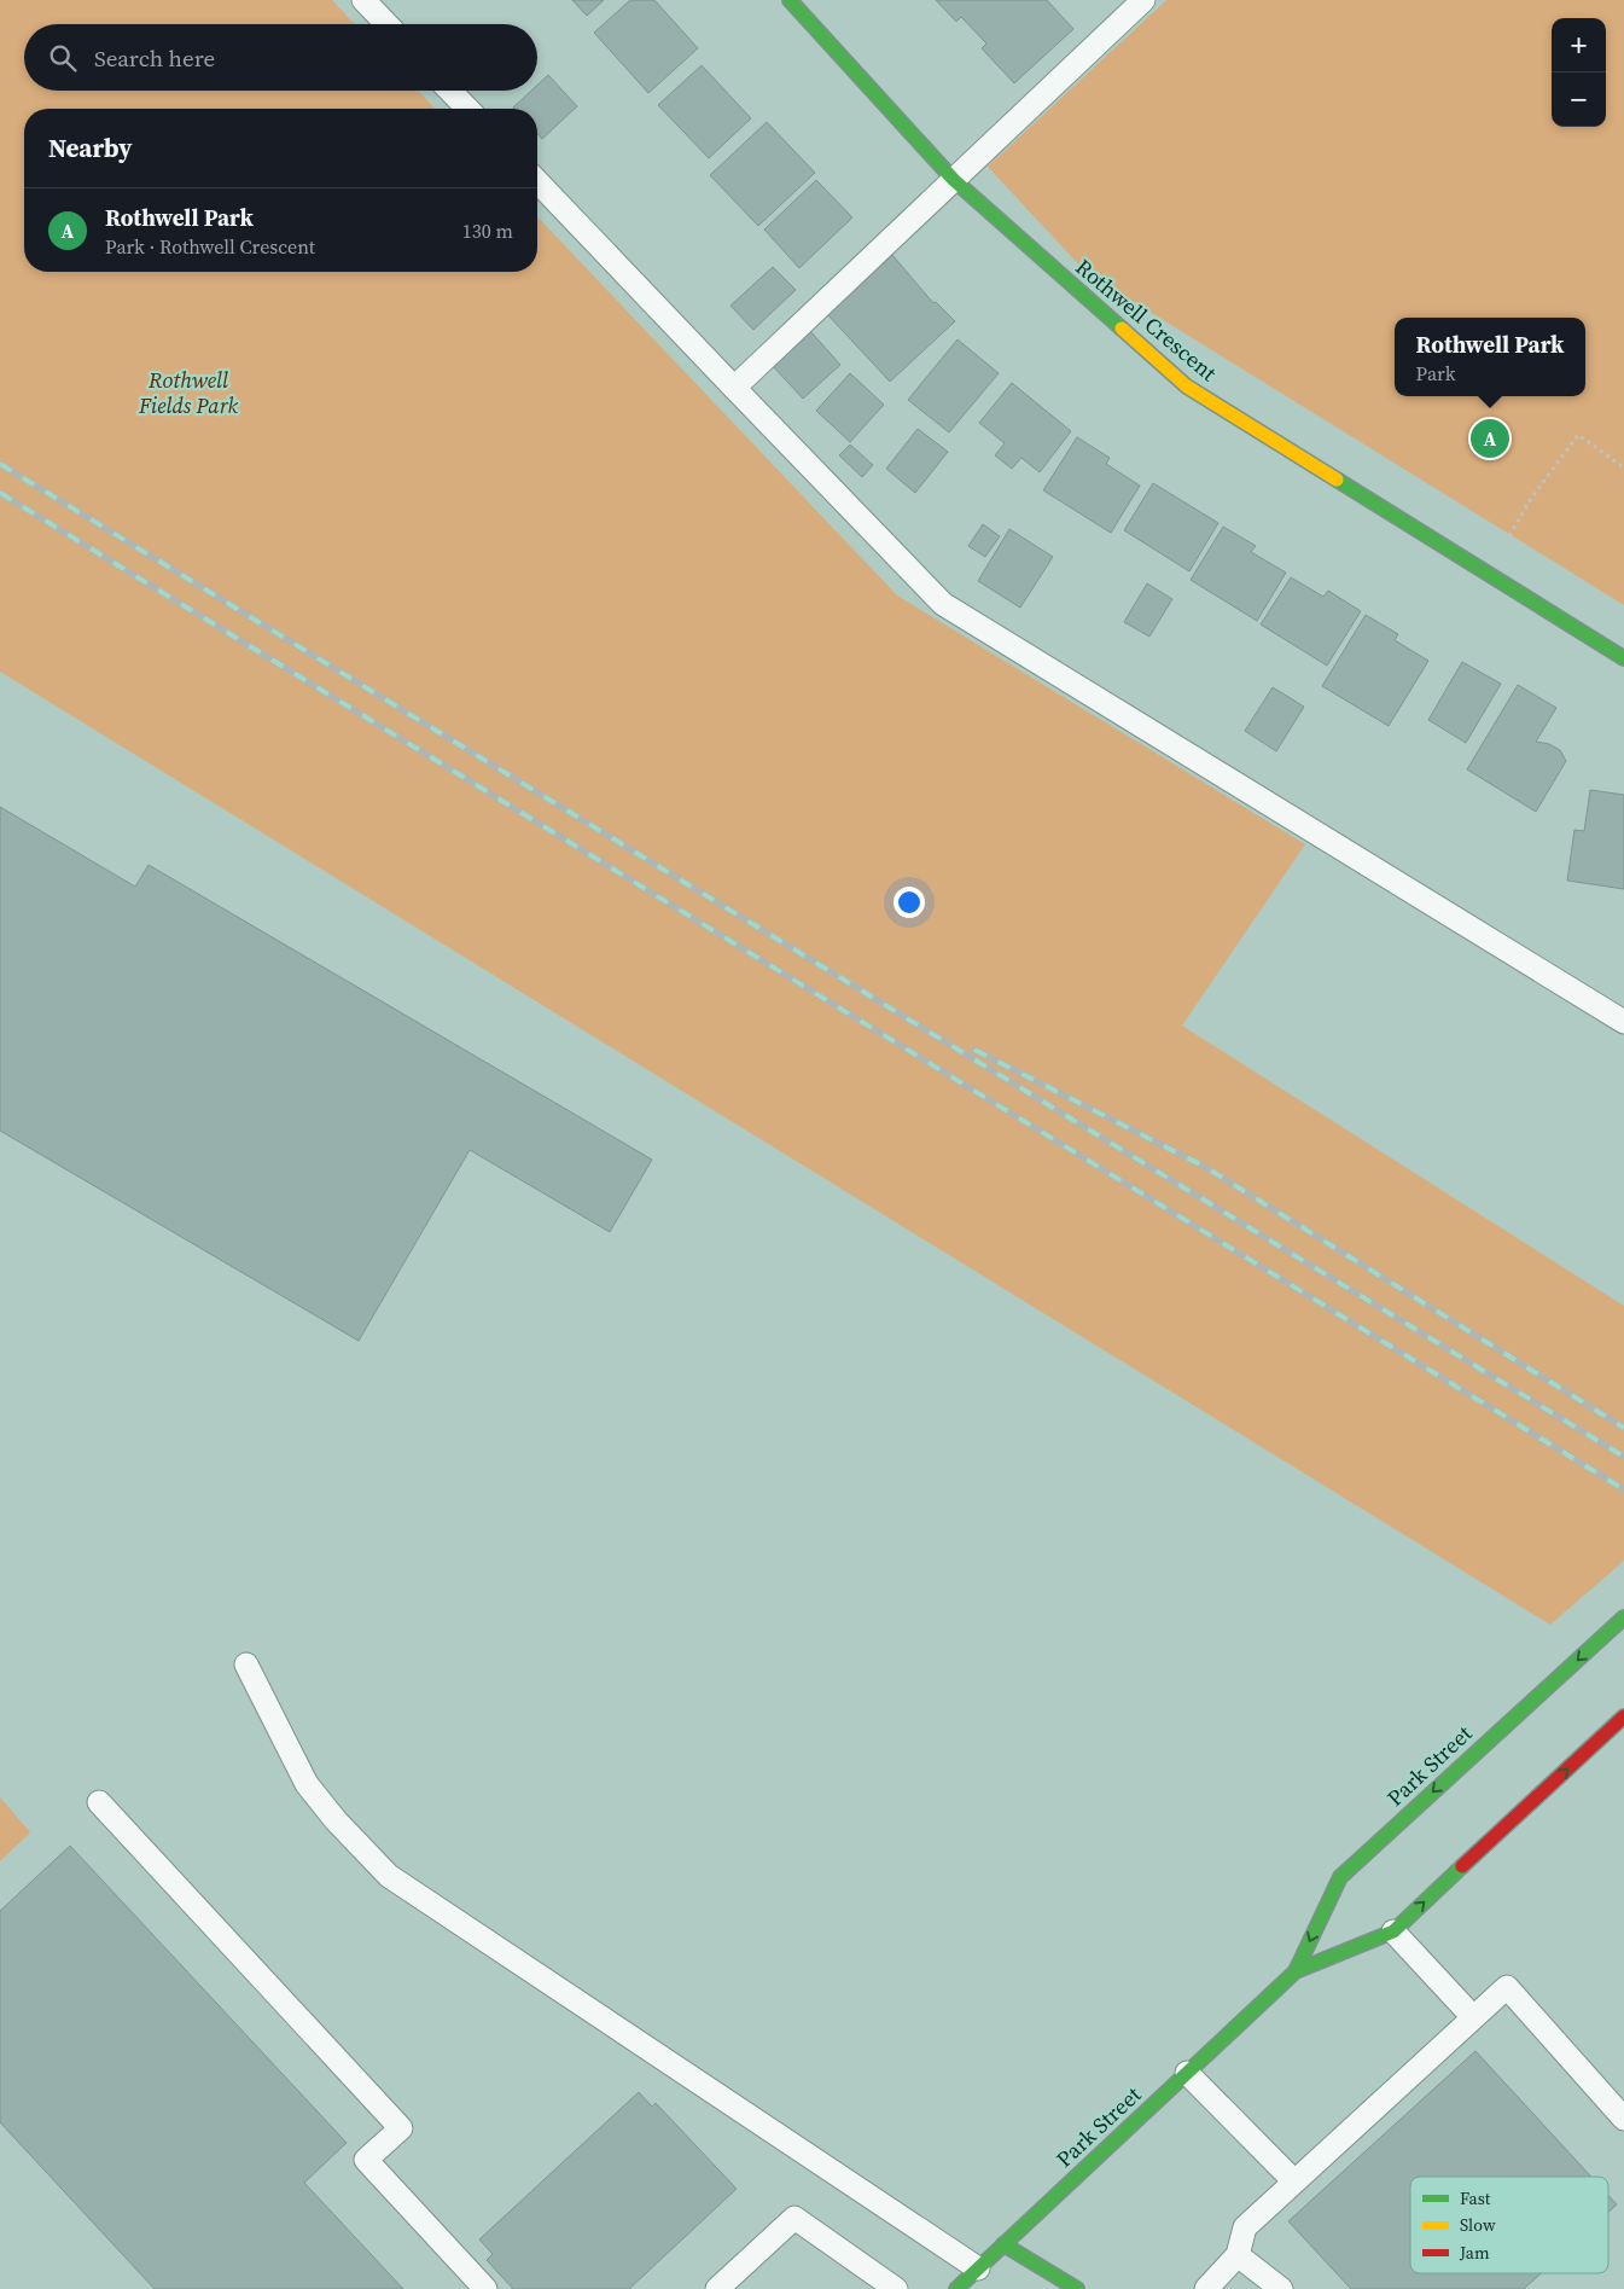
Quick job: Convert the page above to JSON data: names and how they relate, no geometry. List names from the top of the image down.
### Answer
{
  "streets": {
    "main road": ["Rothwell Crescent", "Park Street"]
  },
  "parks": ["Rothwell Fields Park"],
  "legend": ["Fast", "Slow", "Jam"],
  "page": {
    "map_buttons": ["+", "−"],
    "search": "Search here",
    "heading": "Nearby",
    "list": [
      {
        "mark": "A",
        "name": "Rothwell Park",
        "note": "Park · Rothwell Crescent",
        "value": "130 m"
      }
    ],
    "popup": ["Rothwell Park", "Park"],
    "pins": "A"
  }
}
